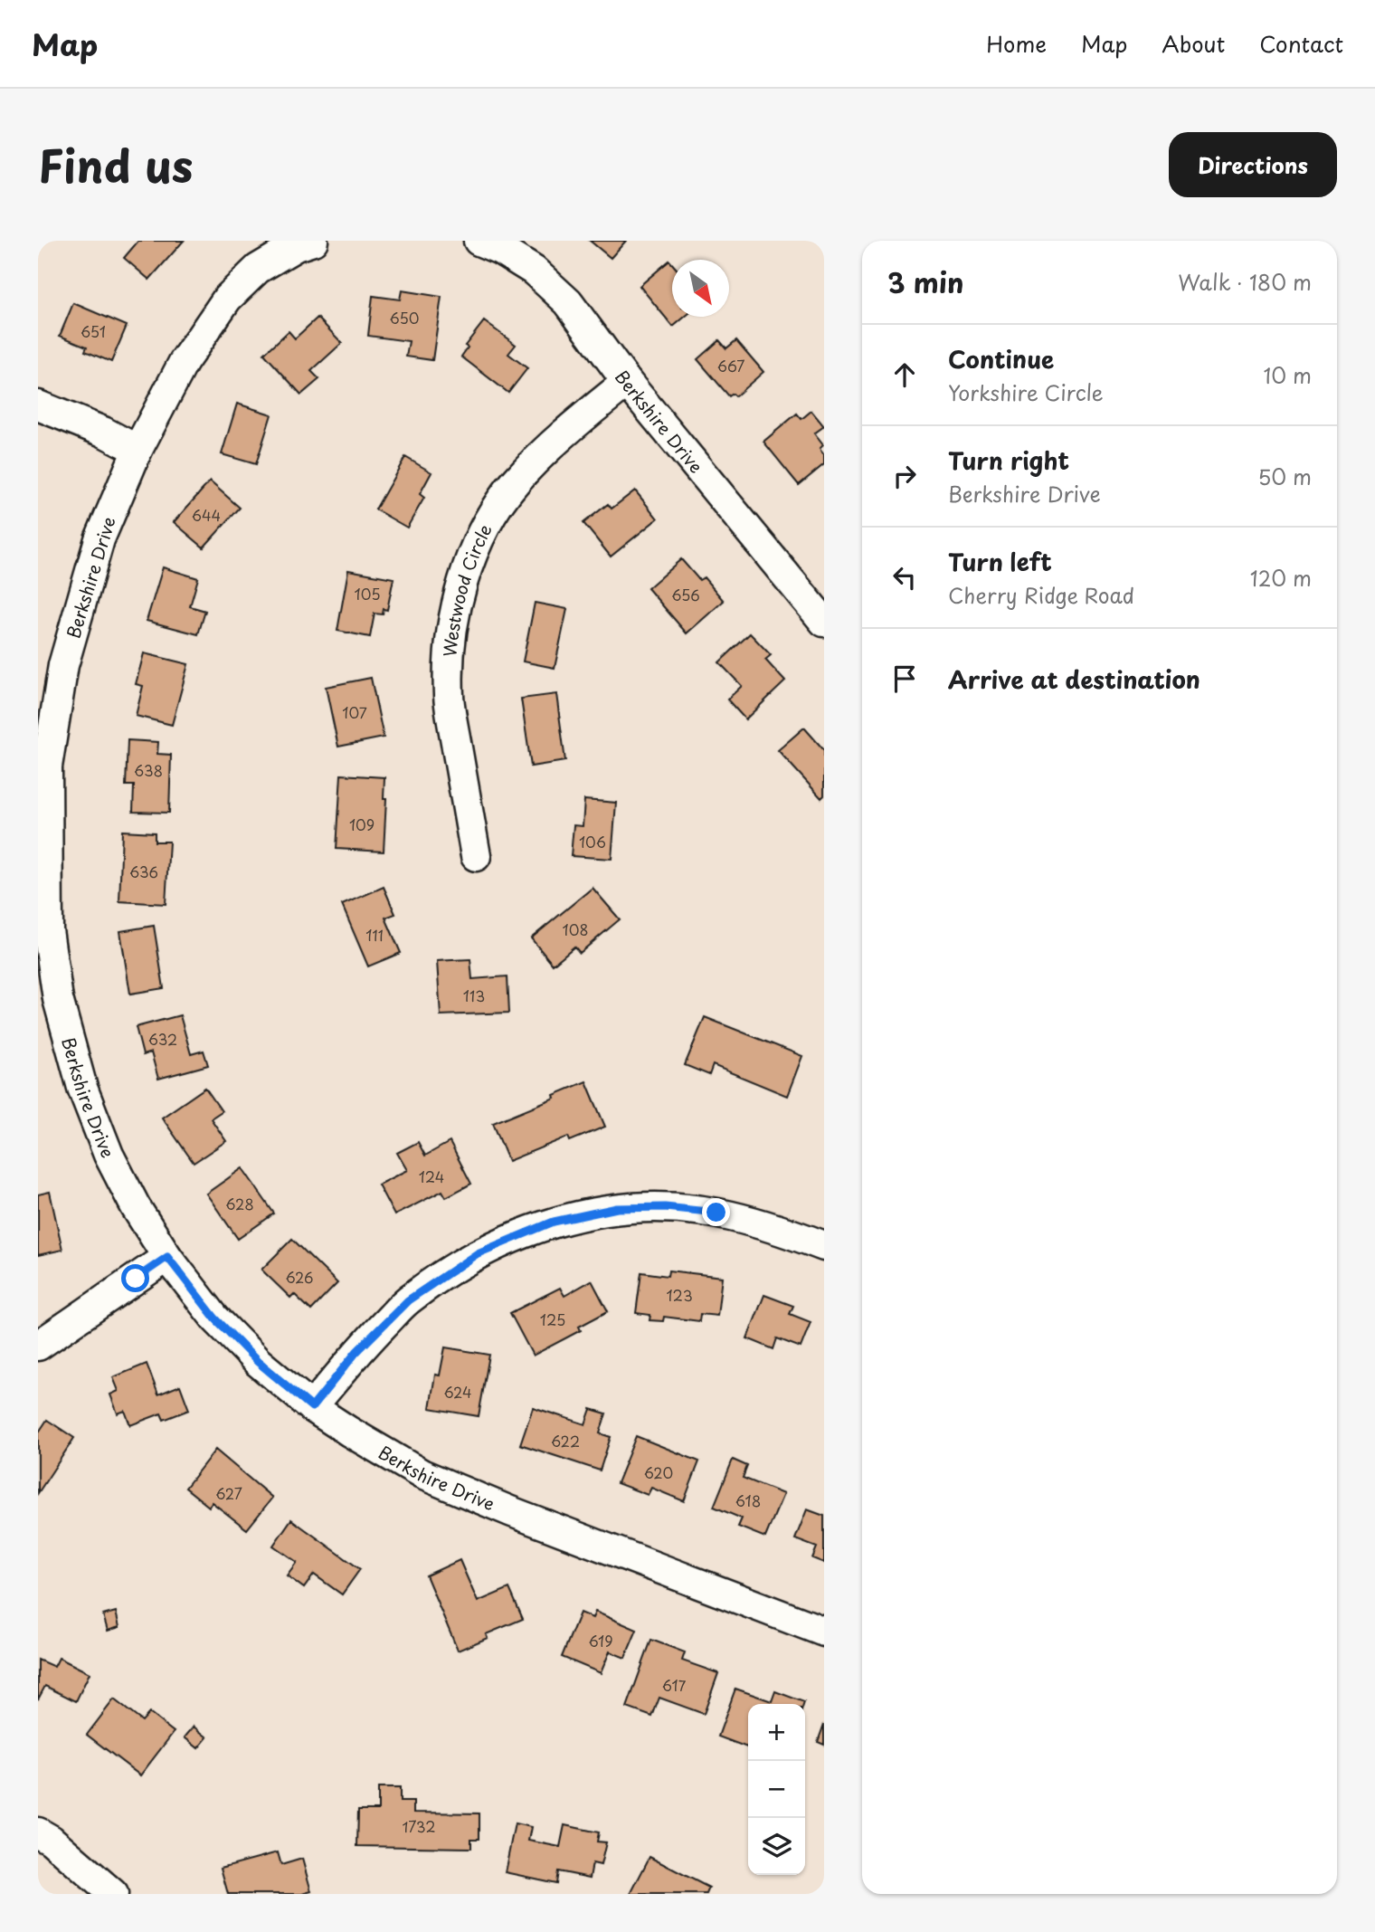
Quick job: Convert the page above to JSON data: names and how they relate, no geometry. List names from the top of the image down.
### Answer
{
  "streets": {
    "street": ["Berkshire Drive", "Westwood Circle"]
  },
  "crossings": [
    ["Berkshire Drive", "Westwood Circle"]
  ],
  "house_numbers": [
    "650",
    "651",
    "667",
    "644",
    "105",
    "656",
    "107",
    "638",
    "109",
    "106",
    "636",
    "108",
    "111",
    "113",
    "632",
    "124",
    "628",
    "626",
    "123",
    "125",
    "624",
    "622",
    "620",
    "627",
    "618",
    "619",
    "617",
    "1732"
  ],
  "north": "bottom right",
  "page": {
    "header": "Map",
    "nav": [
      "Home",
      "Map",
      "About",
      "Contact"
    ],
    "title": "Find us",
    "buttons": "Directions",
    "heading": ["3 min", "Walk · 180 m"],
    "list": [
      ["Continue", "Yorkshire Circle", "10 m"],
      ["Turn right", "Berkshire Drive", "50 m"],
      ["Turn left", "Cherry Ridge Road", "120 m"],
      "Arrive at destination"
    ],
    "map_buttons": ["+", "−"]
  }
}
